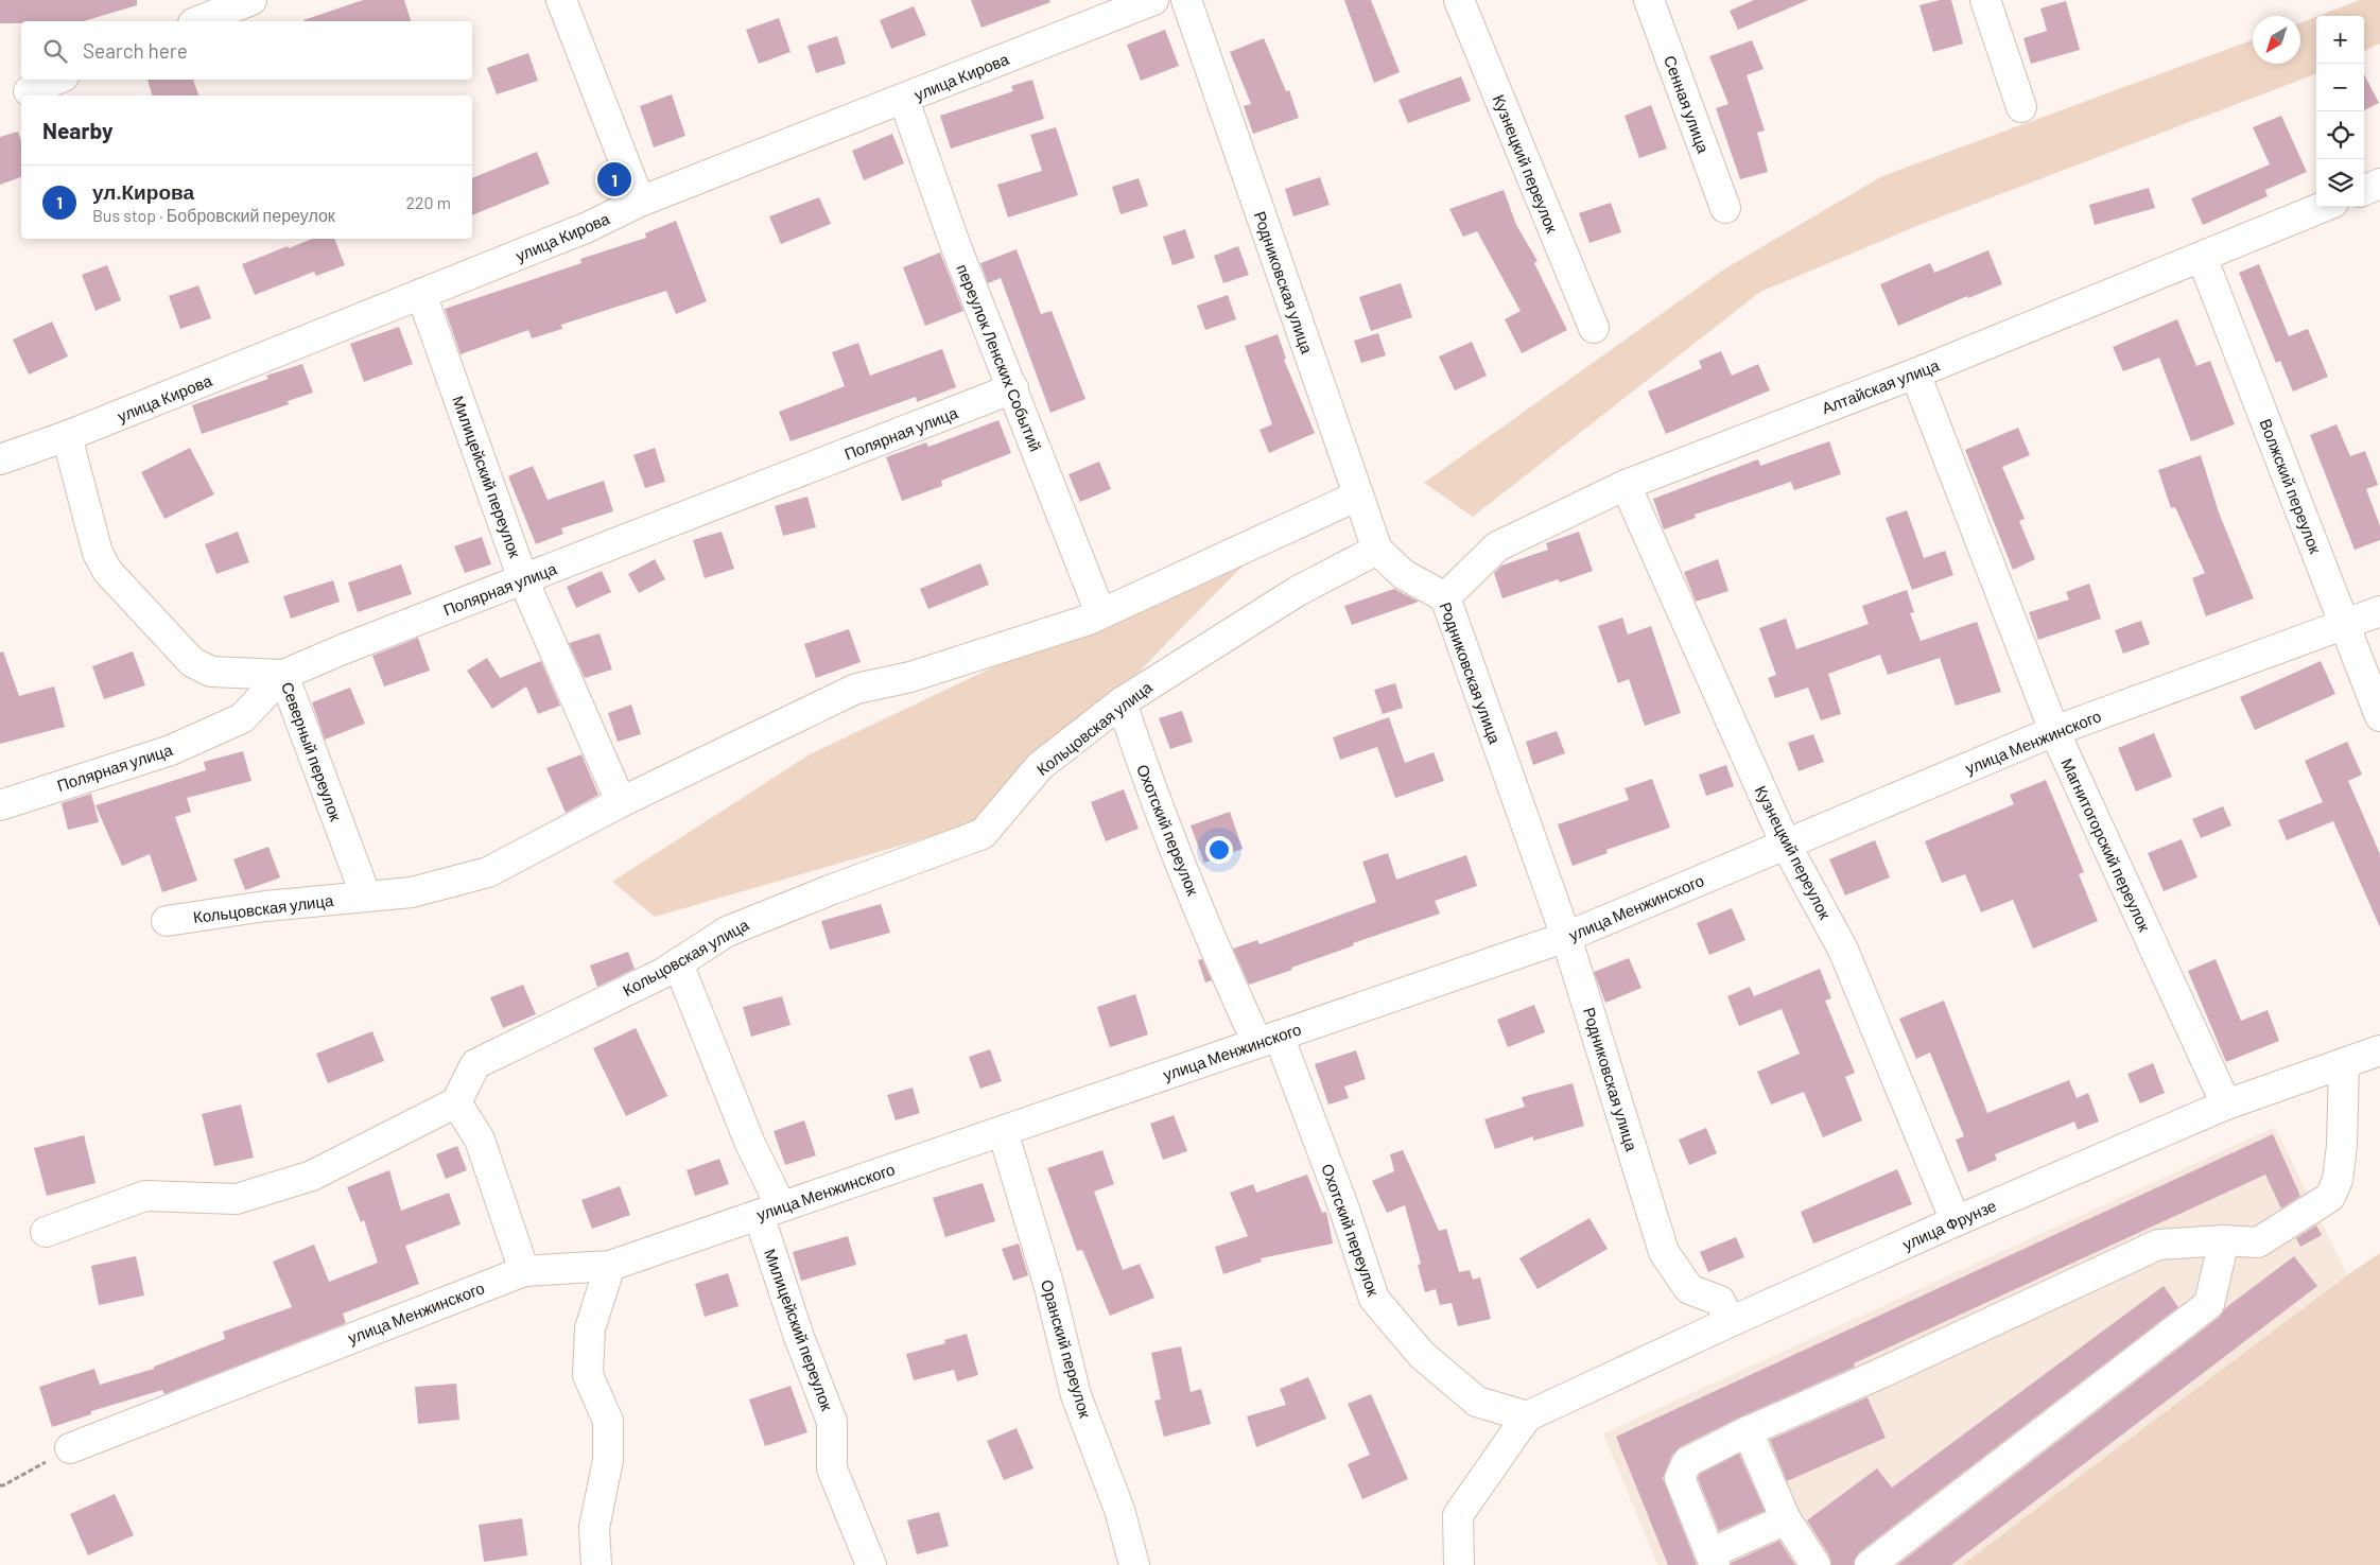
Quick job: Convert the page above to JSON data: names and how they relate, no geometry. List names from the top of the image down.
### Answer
{
  "streets": {
    "street": [
      "улица Кирова",
      "Сенная улица",
      "Кузнецкий переулок",
      "Родниковская улица",
      "переулок Ленских Событий",
      "Алтайская улица",
      "Полярная улица",
      "Милицейский переулок",
      "Волжский переулок",
      "Кольцовская улица",
      "улица Менжинского",
      "Северный переулок",
      "Охотский переулок",
      "Магнитогорский переулок",
      "улица Фрунзе",
      "Оранский переулок"
    ]
  },
  "crossings": [
    ["улица Кирова", "переулок Ленских Событий"],
    ["улица Кирова", "Милицейский переулок"],
    ["улица Кирова", "Северный переулок"],
    ["Кузнецкий переулок", "Алтайская улица"],
    ["Кузнецкий переулок", "улица Менжинского"],
    ["Кузнецкий переулок", "улица Фрунзе"],
    ["Родниковская улица", "Алтайская улица"],
    ["Родниковская улица", "Кольцовская улица"],
    ["Родниковская улица", "улица Менжинского"],
    ["Родниковская улица", "улица Фрунзе"],
    ["переулок Ленских Событий", "Полярная улица"],
    ["переулок Ленских Событий", "Кольцовская улица"],
    ["Алтайская улица", "Волжский переулок"],
    ["Алтайская улица", "Магнитогорский переулок"],
    ["Полярная улица", "Милицейский переулок"],
    ["Полярная улица", "Северный переулок"],
    ["Милицейский переулок", "Кольцовская улица"],
    ["Милицейский переулок", "улица Менжинского"],
    ["Волжский переулок", "улица Менжинского"],
    ["Кольцовская улица", "Северный переулок"],
    ["Кольцовская улица", "Охотский переулок"],
    ["улица Менжинского", "Охотский переулок"],
    ["улица Менжинского", "Магнитогорский переулок"],
    ["улица Менжинского", "Оранский переулок"],
    ["Охотский переулок", "улица Фрунзе"],
    ["Магнитогорский переулок", "улица Фрунзе"]
  ],
  "north": "bottom left",
  "page": {
    "map_buttons": ["+", "−"],
    "search": "Search here",
    "heading": "Nearby",
    "pins": "1",
    "list": [
      {
        "mark": "1",
        "name": "ул.Кирова",
        "note": "Bus stop · Бобровский переулок",
        "value": "220 m"
      }
    ]
  }
}
